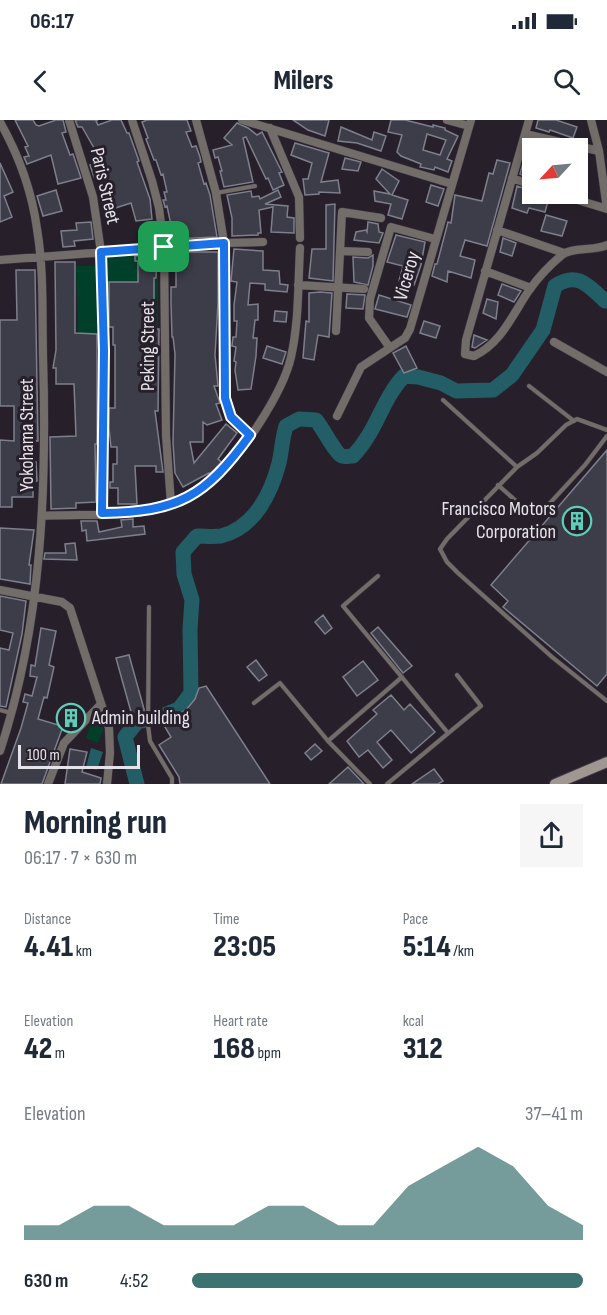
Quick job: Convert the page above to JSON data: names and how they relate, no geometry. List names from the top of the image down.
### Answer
{
  "streets": {
    "street": [
      "Paris Street",
      "Viceroy",
      "Peking Street",
      "Yokohama Street"
    ]
  },
  "places": {
    "building": ["Francisco Motors Corporation", "Admin building"]
  },
  "scale_bar": "100 m",
  "north": "bottom left",
  "page": {
    "status": "06:17",
    "header": "Milers",
    "scale": "100 m",
    "heading": ["Morning run", "06:17 · 7 × 630 m"],
    "stats": [
      ["Distance", "4.41 km"],
      ["Time", "23:05"],
      ["Pace", "5:14 /km"],
      ["Elevation", "42 m"],
      ["Heart rate", "168 bpm"],
      ["kcal", "312"]
    ],
    "chart": ["Elevation", "37–41 m"],
    "list": [
      {
        "name": "630 m",
        "note": "4:52"
      }
    ]
  }
}
